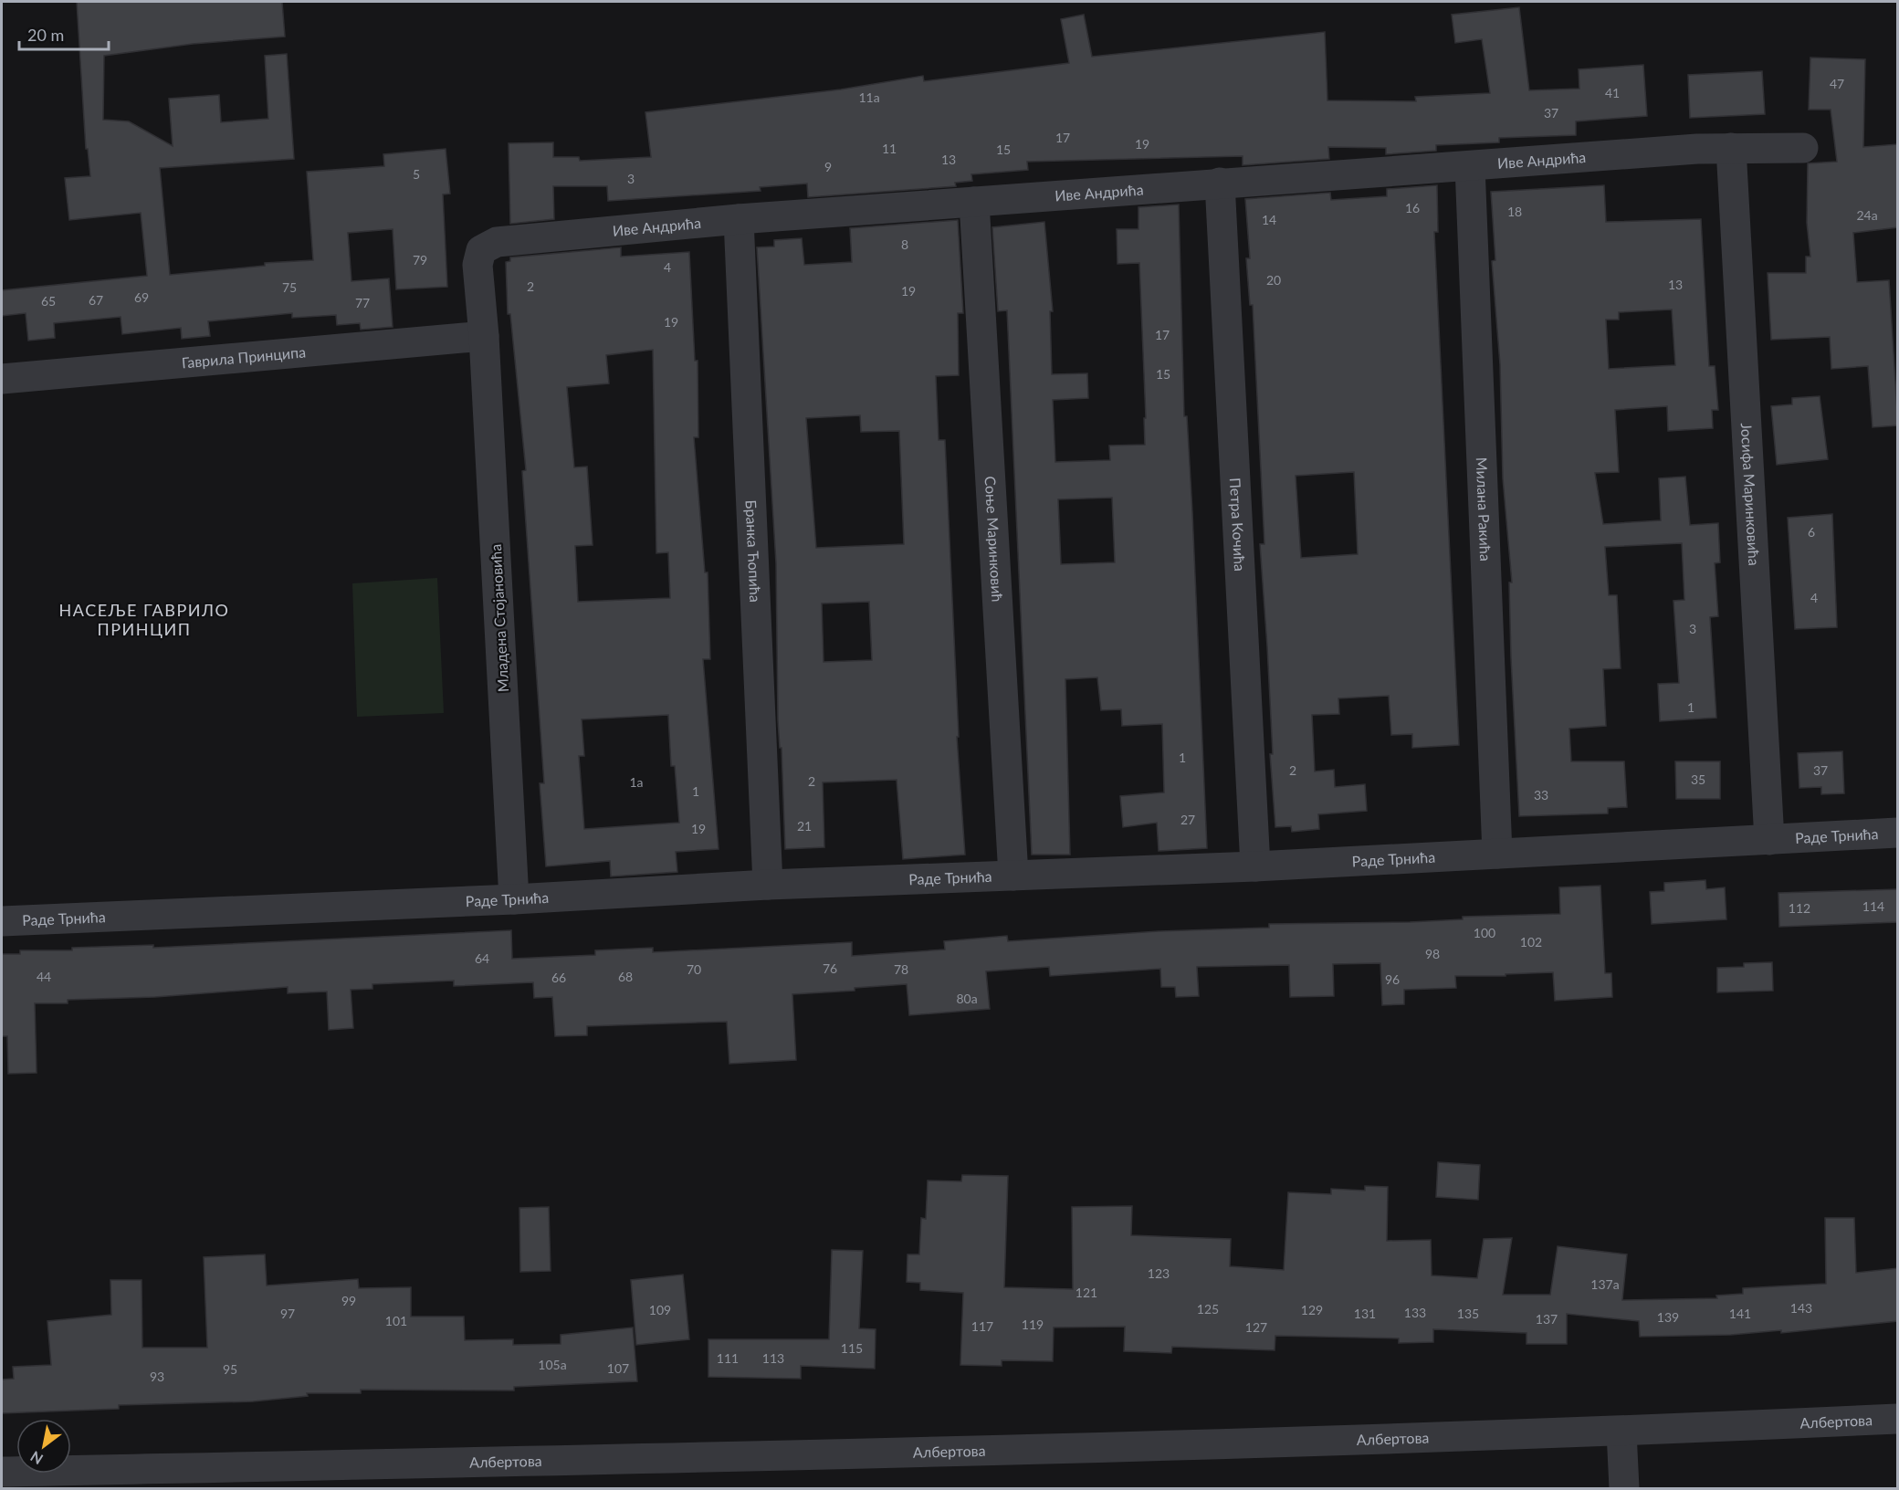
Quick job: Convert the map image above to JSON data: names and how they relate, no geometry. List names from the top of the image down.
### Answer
{
  "streets": {
    "street": [
      "Иве Андрића",
      "Гаврила Принципа",
      "Јосифа Маринковића",
      "Милана Ракића",
      "Петра Кочића",
      "Соње Маринковић",
      "Бранка Ћопића",
      "Младена Стојановића",
      "Раде Трнића",
      "Албертова"
    ]
  },
  "crossings": [
    ["Иве Андрића", "Гаврила Принципа"],
    ["Иве Андрића", "Јосифа Маринковића"],
    ["Иве Андрића", "Милана Ракића"],
    ["Иве Андрића", "Петра Кочића"],
    ["Иве Андрића", "Соње Маринковић"],
    ["Иве Андрића", "Бранка Ћопића"],
    ["Иве Андрића", "Младена Стојановића"],
    ["Гаврила Принципа", "Младена Стојановића"],
    ["Јосифа Маринковића", "Раде Трнића"],
    ["Милана Ракића", "Раде Трнића"],
    ["Петра Кочића", "Раде Трнића"],
    ["Соње Маринковић", "Раде Трнића"],
    ["Бранка Ћопића", "Раде Трнића"],
    ["Младена Стојановића", "Раде Трнића"]
  ],
  "districts": ["НАСЕЉЕ ГАВРИЛО ПРИНЦИП"],
  "house_numbers": [
    "47",
    "41",
    "11a",
    "37",
    "17",
    "19",
    "11",
    "15",
    "13",
    "9",
    "5",
    "3",
    "16",
    "18",
    "24a",
    "14",
    "8",
    "79",
    "4",
    "20",
    "13",
    "2",
    "75",
    "19",
    "69",
    "67",
    "65",
    "77",
    "19",
    "17",
    "15",
    "6",
    "4",
    "3",
    "1",
    "1",
    "2",
    "37",
    "35",
    "2",
    "1a",
    "1",
    "33",
    "27",
    "21",
    "19",
    "114",
    "112",
    "100",
    "102",
    "98",
    "64",
    "76",
    "70",
    "78",
    "44",
    "68",
    "66",
    "96",
    "80a",
    "123",
    "137a",
    "121",
    "99",
    "143",
    "125",
    "109",
    "129",
    "133",
    "97",
    "131",
    "135",
    "141",
    "139",
    "137",
    "101",
    "119",
    "117",
    "127",
    "115",
    "111",
    "113",
    "105a",
    "107",
    "95",
    "93"
  ],
  "scale_bar": "20 m",
  "north": "bottom left"
}
